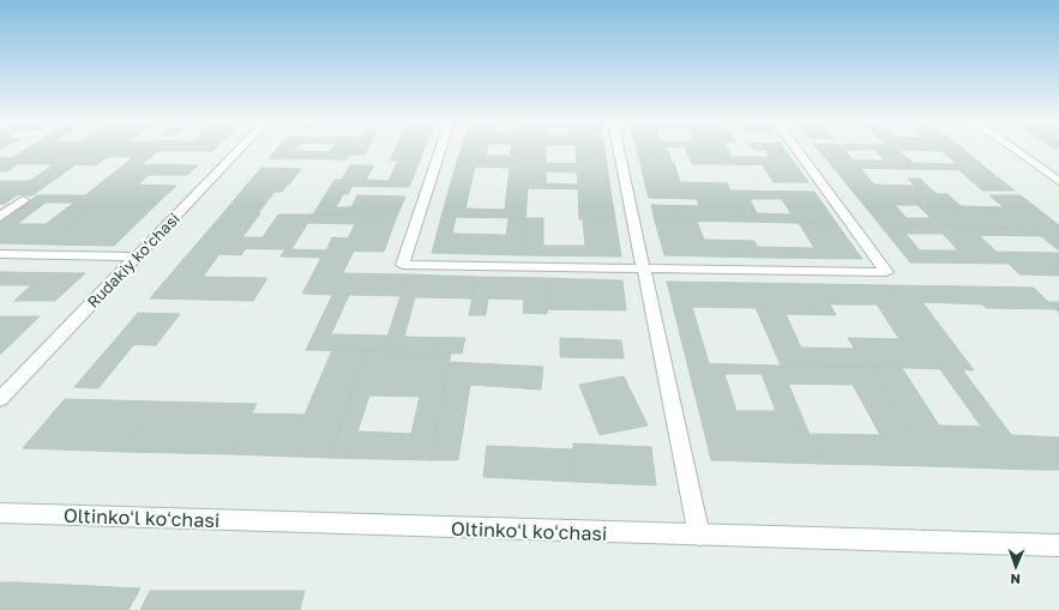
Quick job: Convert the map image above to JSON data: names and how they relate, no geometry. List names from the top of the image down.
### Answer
{
  "streets": {
    "street": ["Rudakiy koʻchasi", "Oltinkoʻl koʻchasi"]
  },
  "north": "bottom"
}
